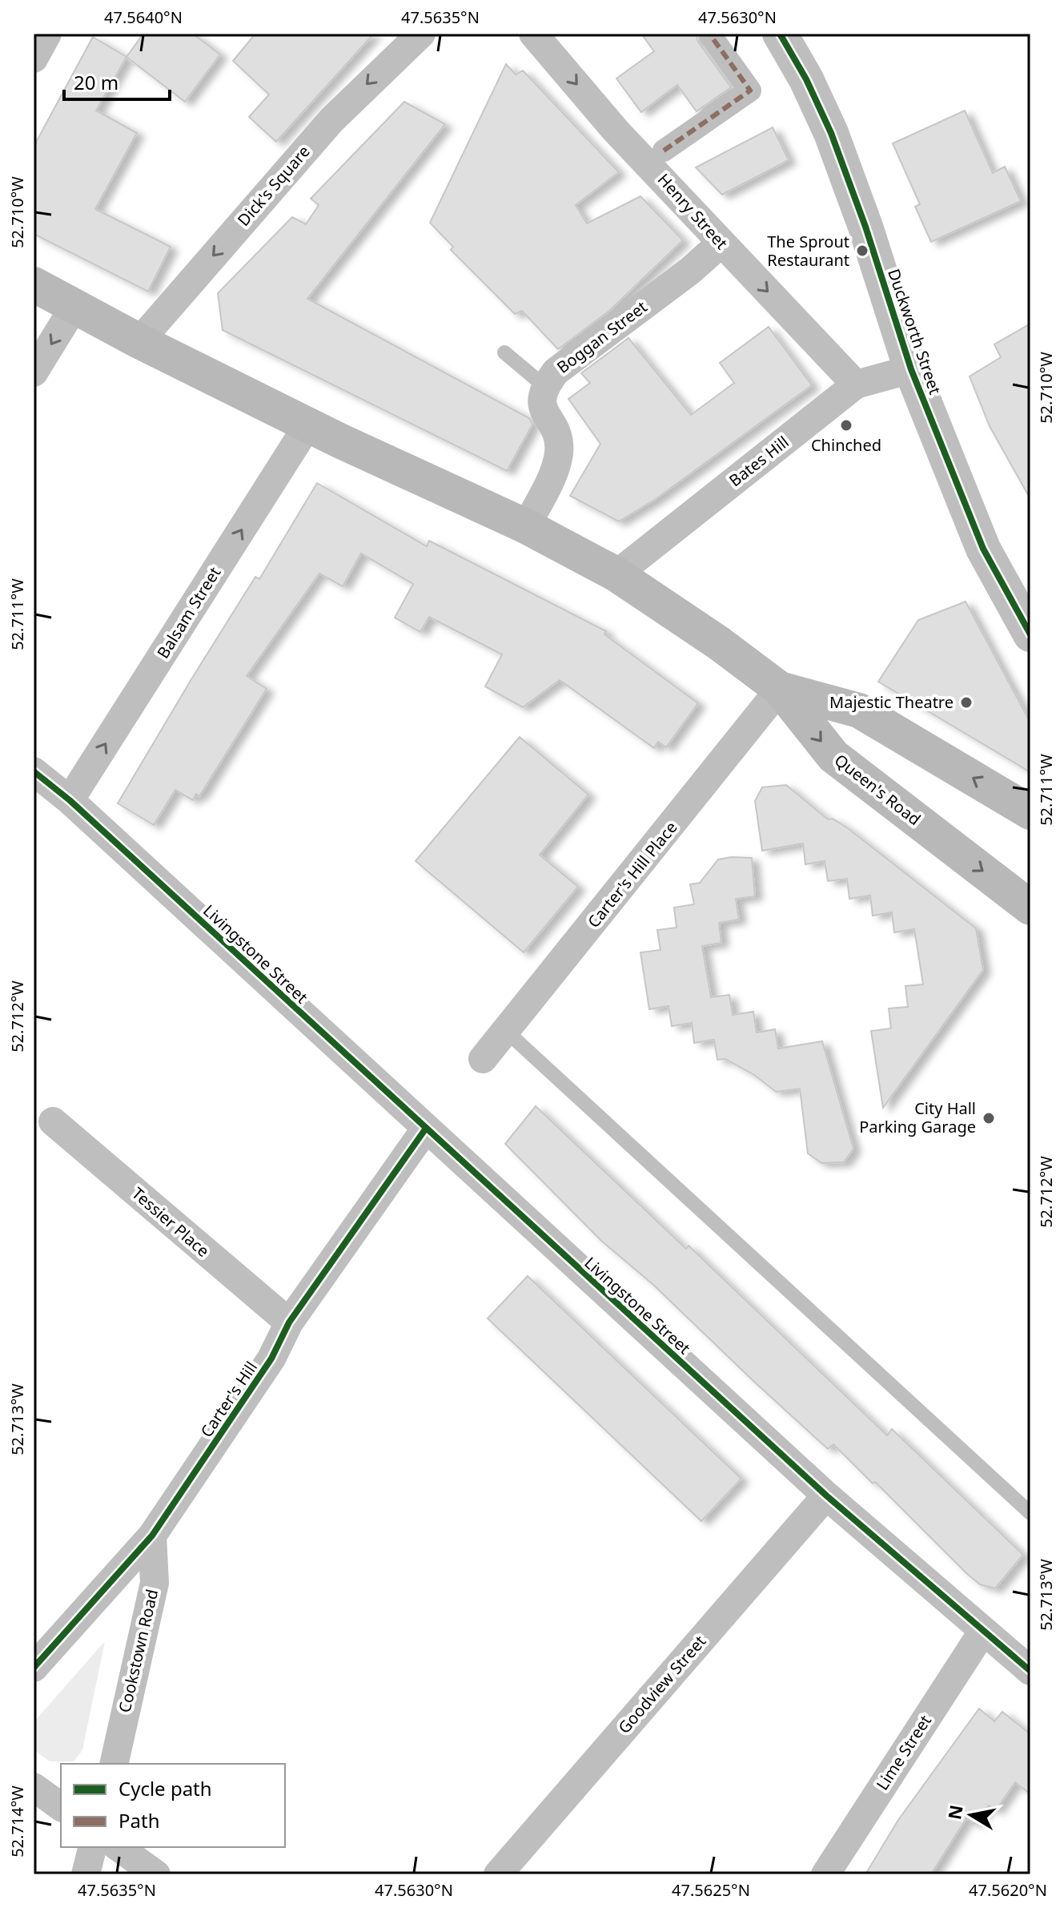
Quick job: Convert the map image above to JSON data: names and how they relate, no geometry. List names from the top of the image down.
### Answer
{
  "streets": {
    "main road": ["Queen's Road"],
    "street": [
      "Dick's Square",
      "Henry Street",
      "Duckworth Street",
      "Boggan Street",
      "Bates Hill",
      "Balsam Street",
      "Carter's Hill Place",
      "Livingstone Street",
      "Tessier Place",
      "Carter's Hill",
      "Cookstown Road",
      "Goodview Street",
      "Lime Street"
    ]
  },
  "crossings": [
    ["Henry Street", "Boggan Street"],
    ["Henry Street", "Bates Hill"],
    ["Duckworth Street", "Bates Hill"],
    ["Balsam Street", "Livingstone Street"],
    ["Queen's Road", "Carter's Hill Place"],
    ["Livingstone Street", "Carter's Hill"],
    ["Livingstone Street", "Goodview Street"],
    ["Livingstone Street", "Lime Street"],
    ["Tessier Place", "Carter's Hill"],
    ["Carter's Hill", "Cookstown Road"]
  ],
  "one_way": ["Dick's Square", "Henry Street", "Balsam Street"],
  "places": [
    "The Sprout Restaurant",
    "Chinched",
    "Majestic Theatre",
    "City Hall Parking Garage"
  ],
  "legend": ["Cycle path", "Path"],
  "scale_bar": "20 m",
  "north": "left",
  "coordinates": [
    "47.5640°N",
    "47.5635°N",
    "47.5630°N",
    "52.710°W",
    "52.711°W",
    "52.712°W",
    "52.713°W",
    "52.714°W",
    "47.5625°N",
    "47.5620°N"
  ]
}
